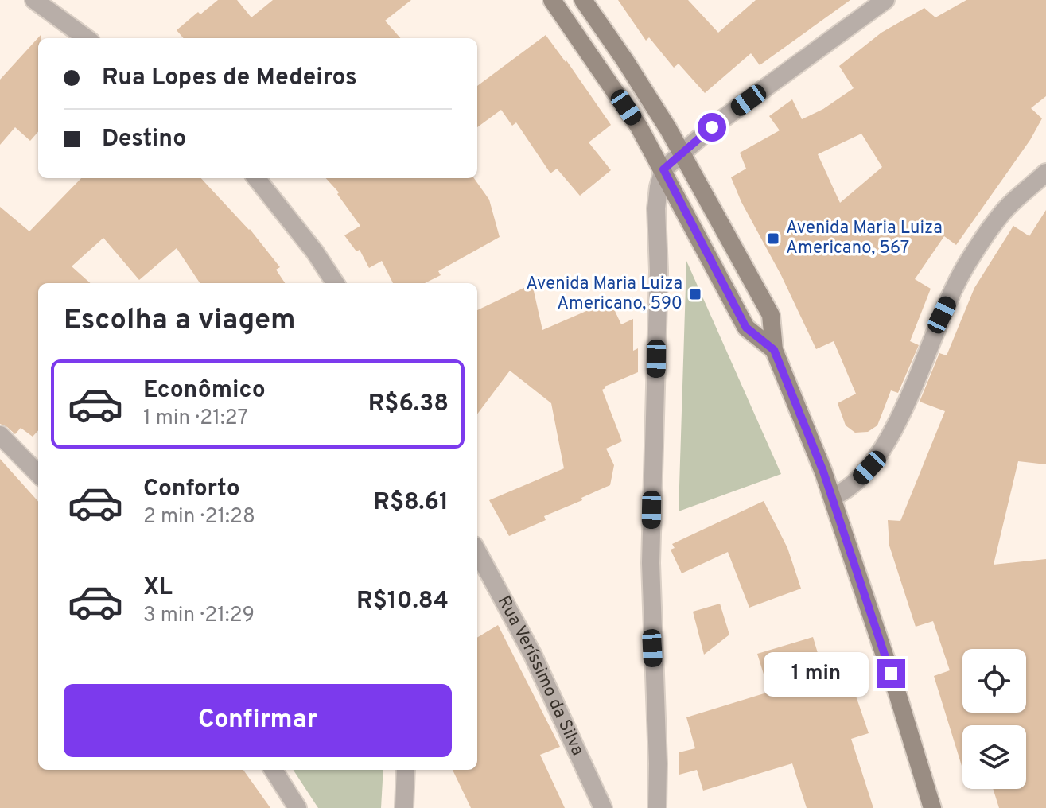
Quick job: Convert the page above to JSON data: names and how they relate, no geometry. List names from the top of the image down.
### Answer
{
  "streets": {
    "street": ["Rua Veríssimo da Silva"]
  },
  "places": {
    "transit": ["Avenida Maria Luiza Americano, 567", "Avenida Maria Luiza Americano, 590"]
  },
  "page": {
    "banner": ["Rua Lopes de Medeiros", "Destino"],
    "heading": "Escolha a viagem",
    "list": [
      {
        "name": "Econômico",
        "note": "1 min · 21:27",
        "value": "R$6.38"
      },
      {
        "name": "Conforto",
        "note": "2 min · 21:28",
        "value": "R$8.61"
      },
      {
        "name": "XL",
        "note": "3 min · 21:29",
        "value": "R$10.84"
      }
    ],
    "bubble": "1 min",
    "buttons": "Confirmar"
  }
}
